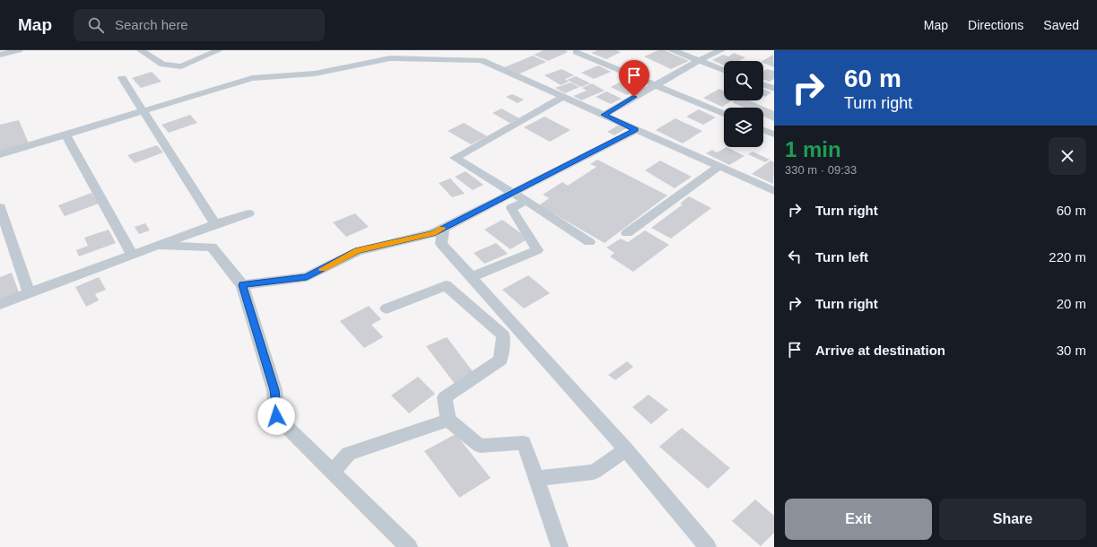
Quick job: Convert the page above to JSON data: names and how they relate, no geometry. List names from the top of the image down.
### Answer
{
  "page": {
    "header": "Map",
    "search": "Search here",
    "nav": ["Map", "Directions", "Saved"],
    "turn": ["60 m", "Turn right"],
    "heading": ["1 min", "330 m · 09:33"],
    "list": [
      {
        "name": "Turn right",
        "value": "60 m"
      },
      {
        "name": "Turn left",
        "value": "220 m"
      },
      {
        "name": "Turn right",
        "value": "20 m"
      },
      {
        "name": "Arrive at destination",
        "value": "30 m"
      }
    ],
    "buttons": ["Exit", "Share"]
  }
}
